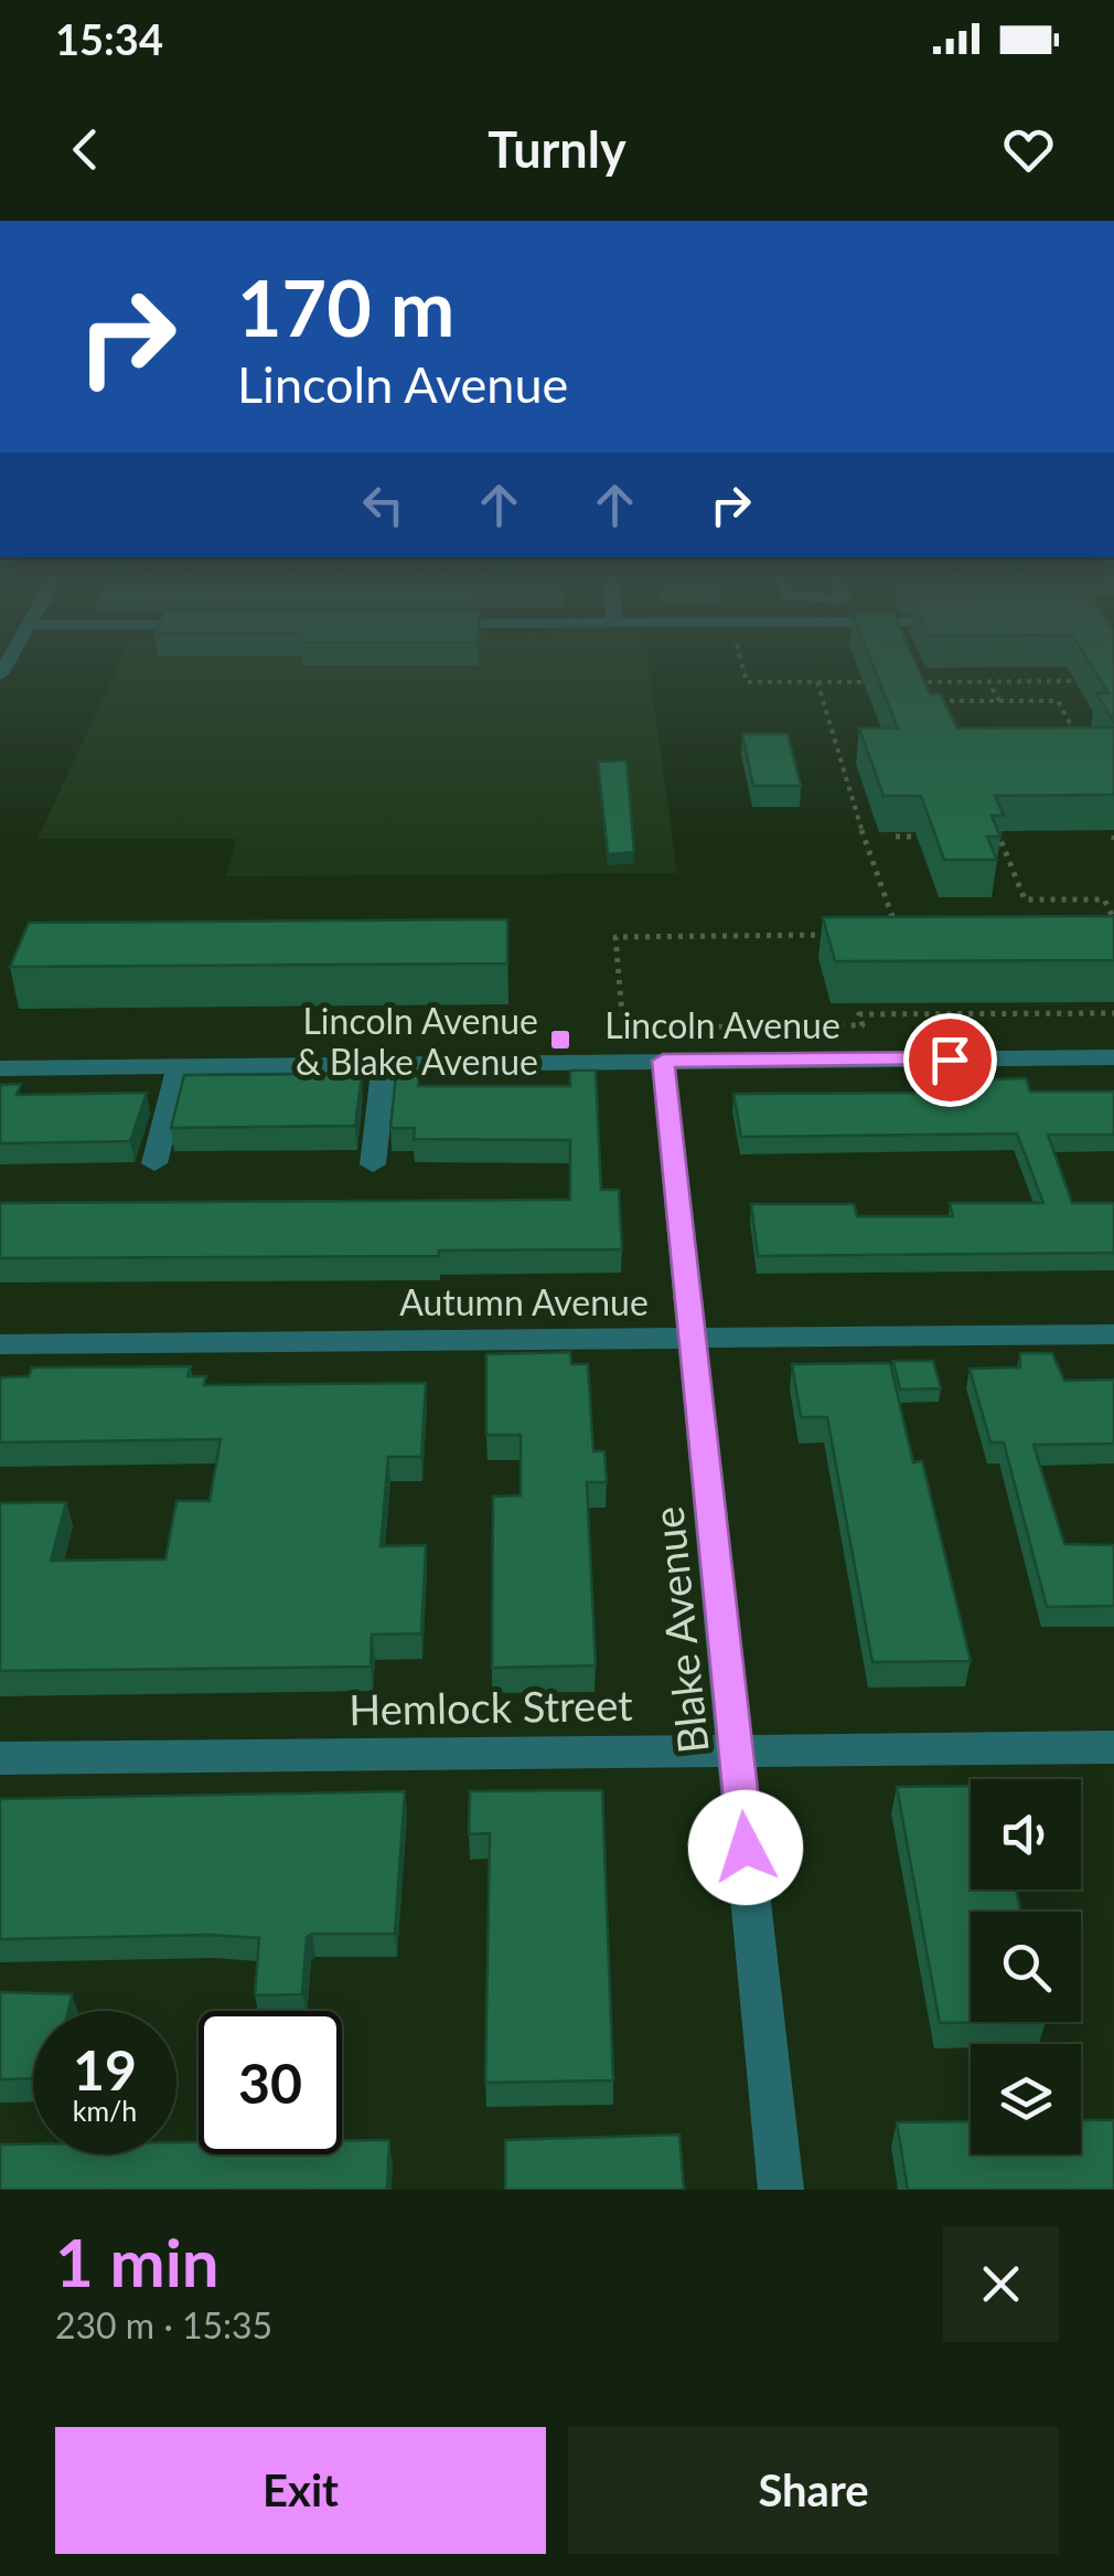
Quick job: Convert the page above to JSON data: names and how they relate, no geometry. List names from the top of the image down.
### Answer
{
  "streets": {
    "street": [
      "Lincoln Avenue",
      "Autumn Avenue",
      "Blake Avenue",
      "Hemlock Street"
    ]
  },
  "crossings": [
    ["Lincoln Avenue", "Blake Avenue"],
    ["Autumn Avenue", "Blake Avenue"],
    ["Blake Avenue", "Hemlock Street"]
  ],
  "places": {
    "transit": ["Lincoln Avenue & Blake Avenue"]
  },
  "page": {
    "status": "15:34",
    "header": "Turnly",
    "turn": ["170 m", "Lincoln Avenue"],
    "speed": "19 km/h",
    "limit": "30",
    "heading": ["1 min", "230 m · 15:35"],
    "buttons": ["Exit", "Share"]
  }
}
